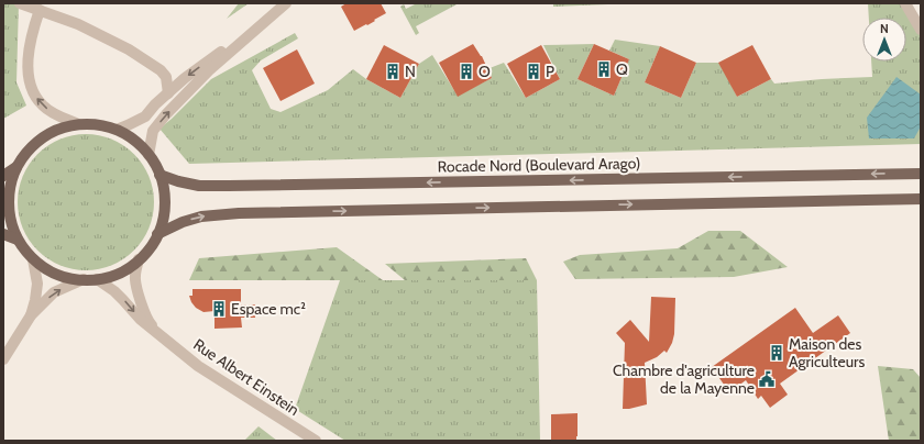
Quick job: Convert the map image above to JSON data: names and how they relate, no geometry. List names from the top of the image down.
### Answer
{
  "streets": {
    "main road": ["Rocade Nord (Boulevard Arago)"],
    "street": ["Rue Albert Einstein"]
  },
  "crossings": [
    ["Rocade Nord (Boulevard Arago)", "Rue Albert Einstein"]
  ],
  "places": {
    "building": [
      "Q",
      "N",
      "O",
      "P",
      "Espace mc²",
      "Maison des Agriculteurs"
    ],
    "public building": ["Chambre d'agriculture de la Mayenne"]
  },
  "north": "top"
}
